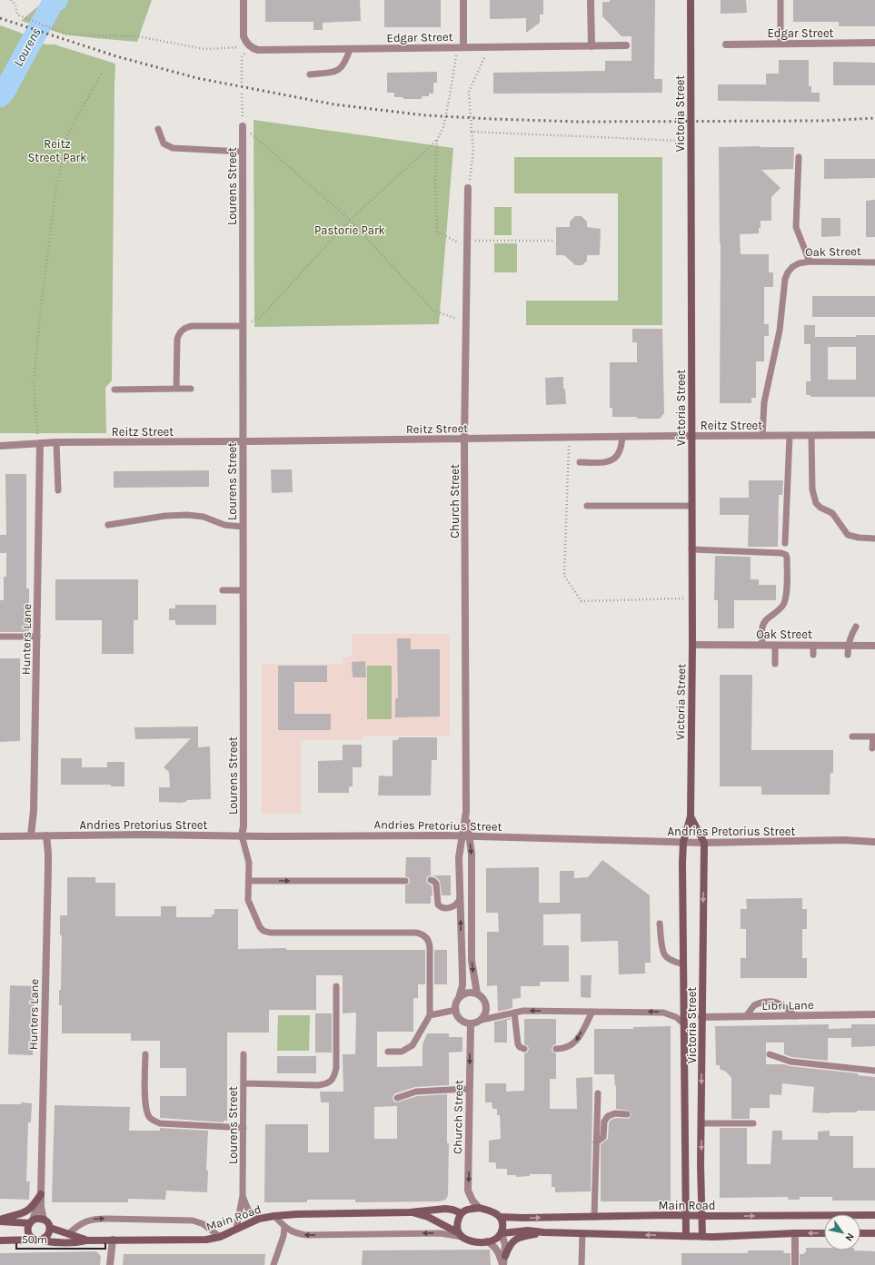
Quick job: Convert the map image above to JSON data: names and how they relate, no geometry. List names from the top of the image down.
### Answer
{
  "streets": {
    "main road": ["Victoria Street", "Main Road"],
    "street": [
      "Edgar Street",
      "Lourens Street",
      "Oak Street",
      "Reitz Street",
      "Church Street",
      "Hunters Lane",
      "Andries Pretorius Street",
      "Libri Lane"
    ]
  },
  "crossings": [
    ["Victoria Street", "Oak Street"],
    ["Victoria Street", "Reitz Street"],
    ["Victoria Street", "Andries Pretorius Street"],
    ["Victoria Street", "Libri Lane"],
    ["Victoria Street", "Main Road"],
    ["Lourens Street", "Reitz Street"],
    ["Lourens Street", "Andries Pretorius Street"],
    ["Lourens Street", "Main Road"],
    ["Oak Street", "Reitz Street"],
    ["Reitz Street", "Church Street"],
    ["Reitz Street", "Hunters Lane"],
    ["Church Street", "Andries Pretorius Street"],
    ["Church Street", "Main Road"],
    ["Hunters Lane", "Andries Pretorius Street"],
    ["Hunters Lane", "Main Road"]
  ],
  "water": ["Lourens"],
  "parks": ["Reitz Street Park", "Pastorie Park"],
  "scale_bar": "50 m",
  "north": "bottom right"
}
